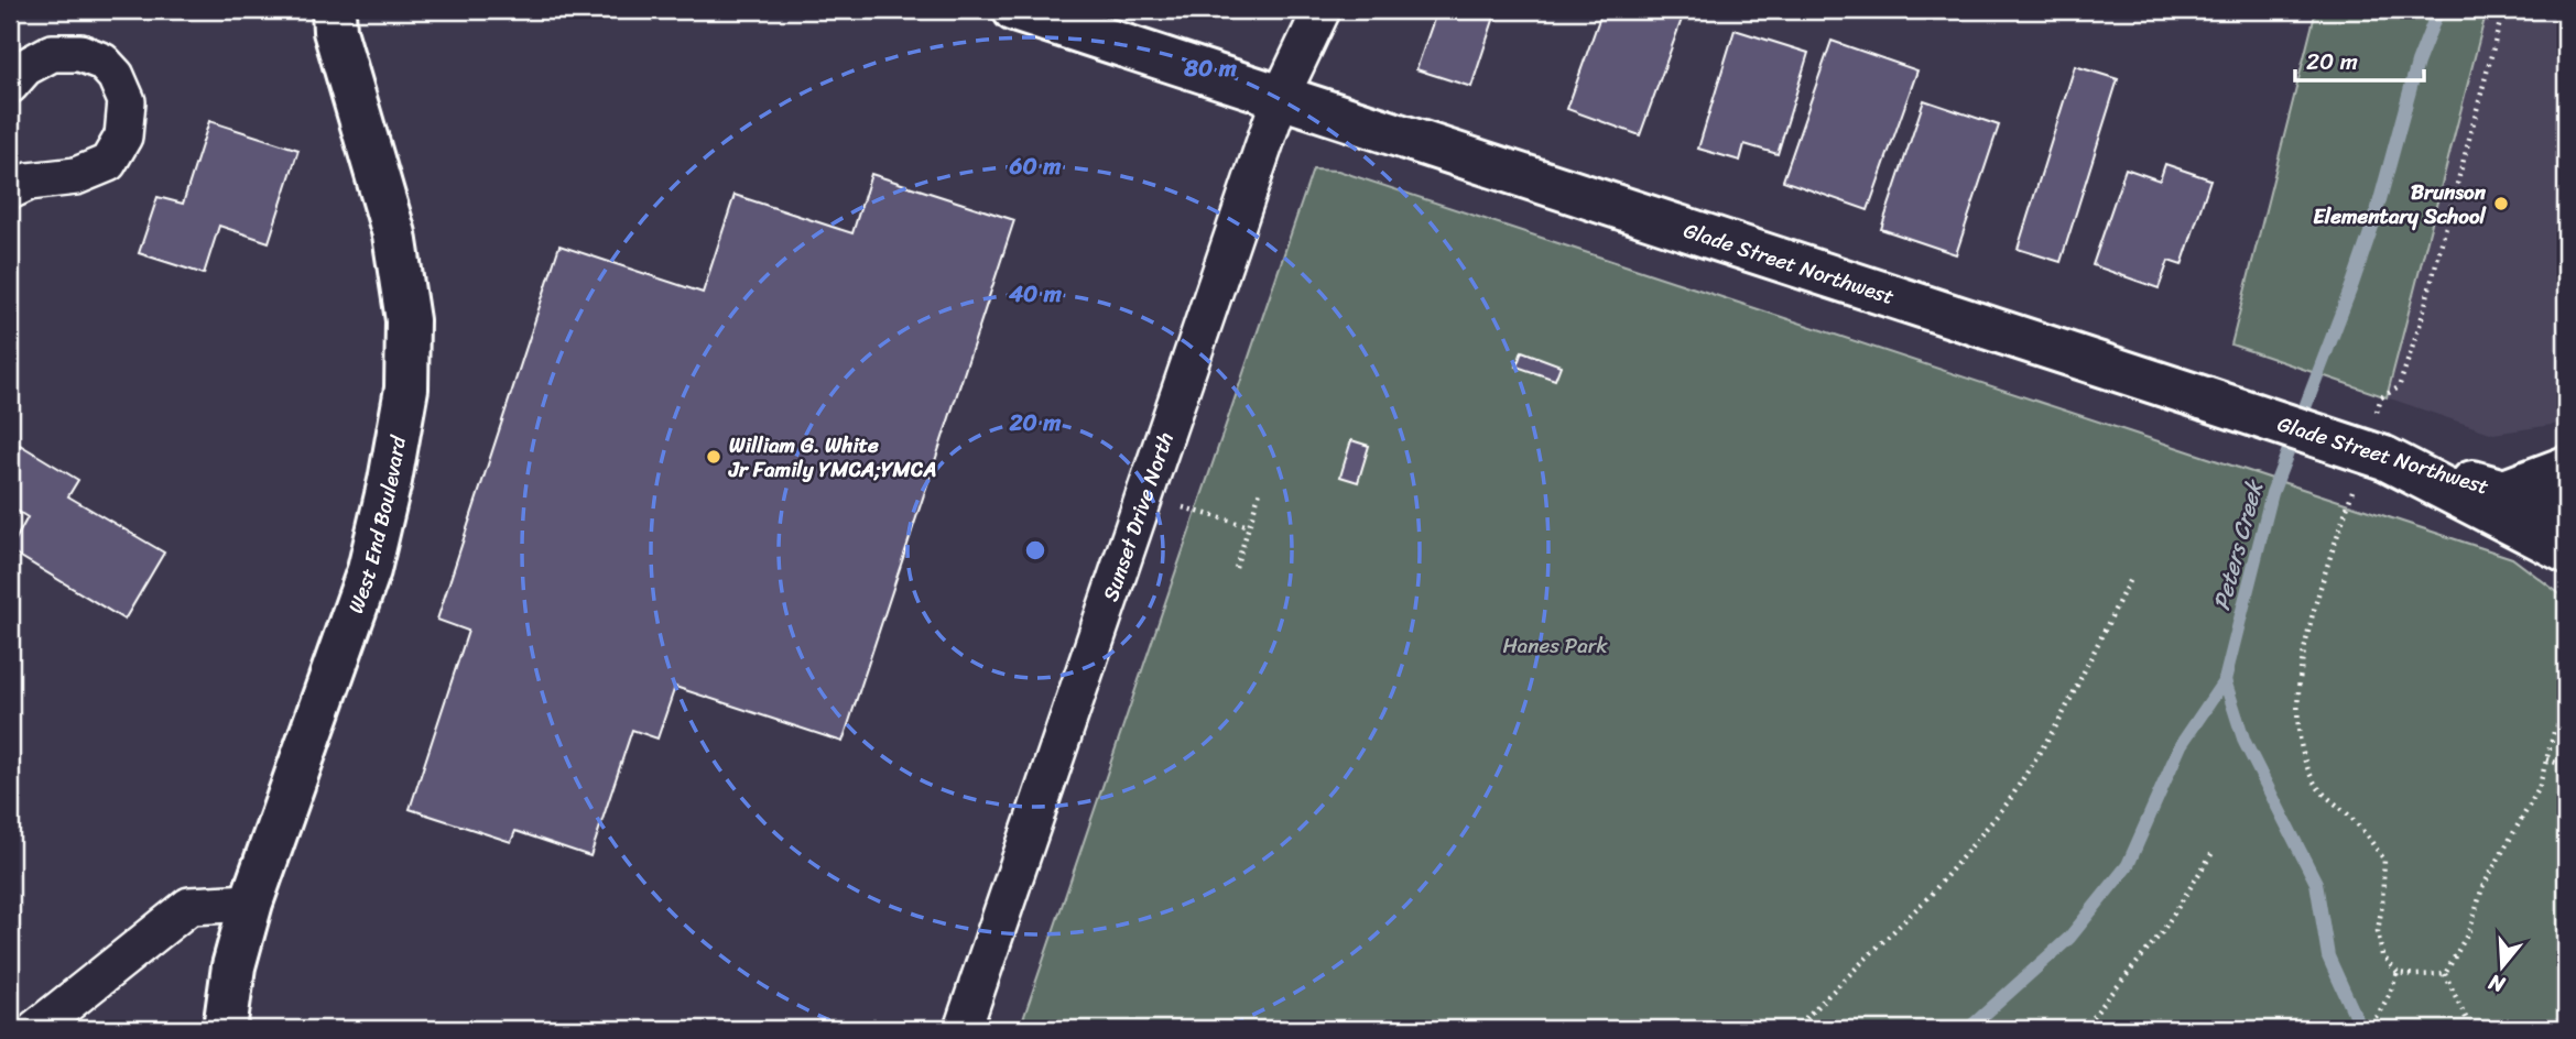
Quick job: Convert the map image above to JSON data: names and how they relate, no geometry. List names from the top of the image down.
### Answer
{
  "streets": {
    "street": ["Glade Street Northwest", "Sunset Drive North", "West End Boulevard"]
  },
  "crossings": [
    ["Glade Street Northwest", "Sunset Drive North"]
  ],
  "water": ["Peters Creek"],
  "parks": ["Hanes Park"],
  "places": ["Brunson Elementary School", "William G. White Jr Family YMCA;YMCA"],
  "scale_bar": "20 m",
  "north": "bottom",
  "rings": [
    "80 m",
    "60 m",
    "40 m",
    "20 m"
  ]
}
